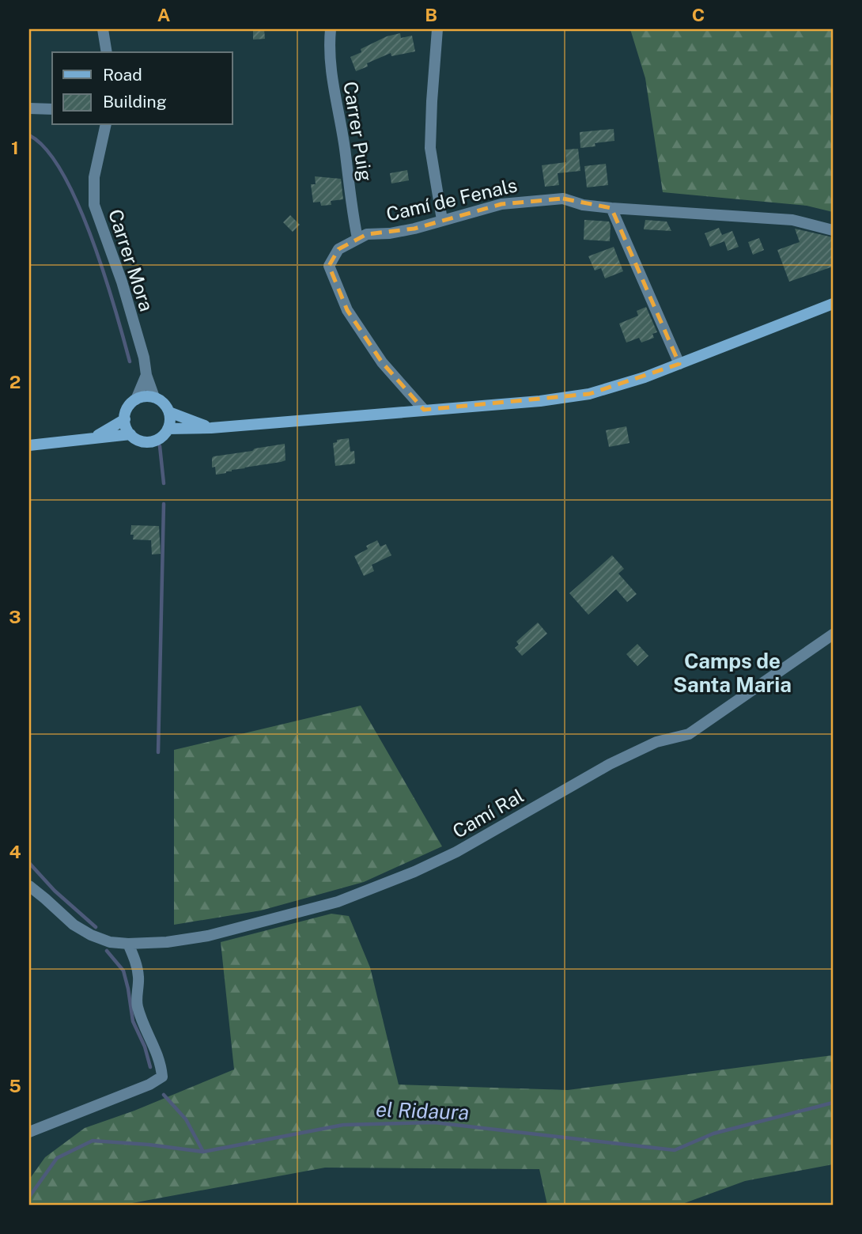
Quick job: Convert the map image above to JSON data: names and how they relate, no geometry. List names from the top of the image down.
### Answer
{
  "streets": {
    "street": [
      "Carrer Puig",
      "Camí de Fenals",
      "Carrer Mora",
      "Camí Ral"
    ]
  },
  "crossings": [
    ["Carrer Puig", "Camí de Fenals"]
  ],
  "districts": ["Camps de Santa Maria"],
  "water": ["el Ridaura"],
  "legend": ["Road", "Building"],
  "grid": {
    "columns": ["A", "B", "C"],
    "rows": [
      "1",
      "2",
      "3",
      "4",
      "5"
    ]
  }
}
